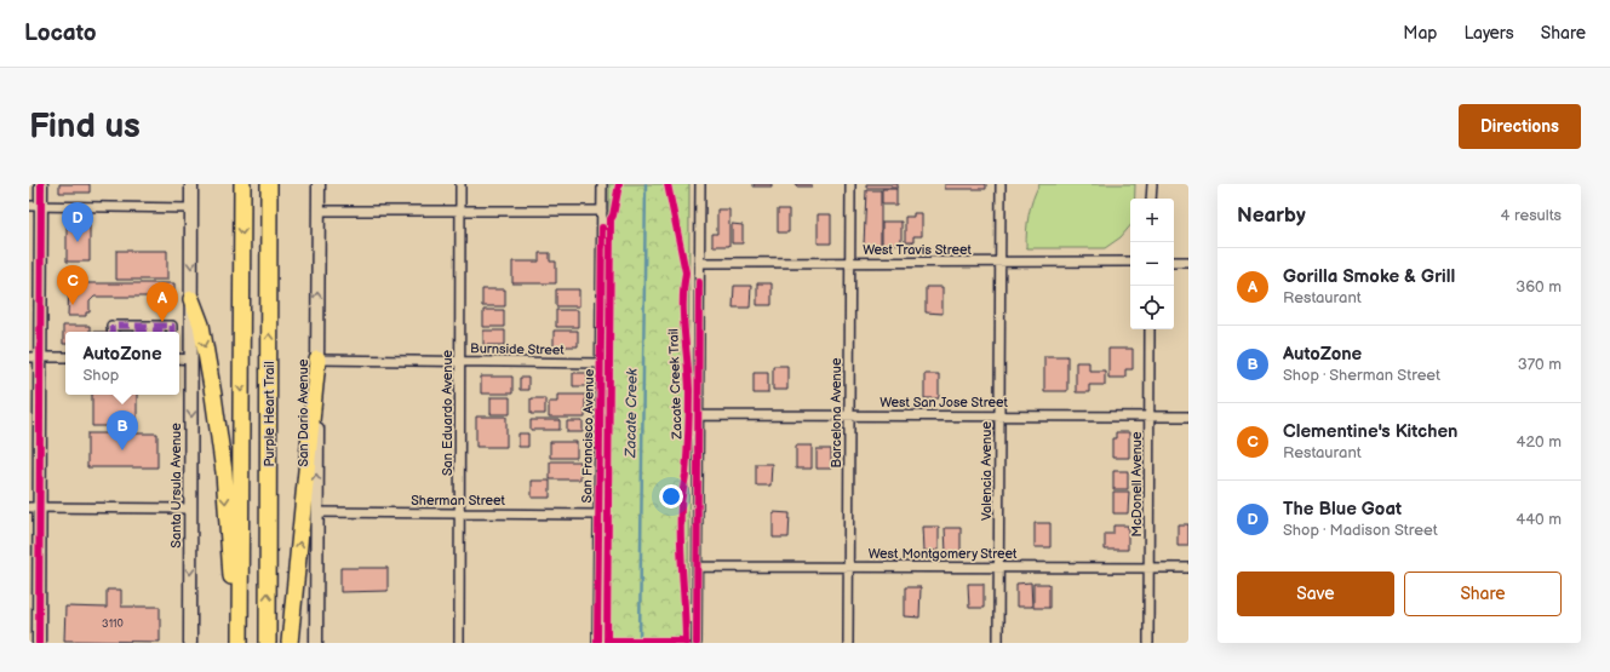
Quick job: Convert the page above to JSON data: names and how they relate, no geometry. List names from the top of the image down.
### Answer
{
  "streets": {
    "highway": ["Purple Heart Trail"],
    "main road": ["San Dario Avenue", "Santa Ursula Avenue"],
    "street": [
      "West Travis Street",
      "Burnside Street",
      "West San Jose Street",
      "San Eduardo Avenue",
      "Barcelona Avenue",
      "San Francisco Avenue",
      "Valencia Avenue",
      "McDonell Avenue",
      "Sherman Street",
      "West Montgomery Street"
    ],
    "cycle path": ["Zacate Creek Trail"]
  },
  "crossings": [
    ["West Travis Street", "Barcelona Avenue"],
    ["West Travis Street", "Valencia Avenue"],
    ["Burnside Street", "San Dario Avenue"],
    ["Burnside Street", "San Eduardo Avenue"],
    ["Burnside Street", "San Francisco Avenue"],
    ["West San Jose Street", "Barcelona Avenue"],
    ["West San Jose Street", "Valencia Avenue"],
    ["West San Jose Street", "McDonell Avenue"],
    ["San Dario Avenue", "Sherman Street"],
    ["San Eduardo Avenue", "Sherman Street"],
    ["Barcelona Avenue", "West Montgomery Street"],
    ["San Francisco Avenue", "Sherman Street"],
    ["Valencia Avenue", "West Montgomery Street"],
    ["McDonell Avenue", "West Montgomery Street"]
  ],
  "one_way": ["San Dario Avenue", "Santa Ursula Avenue"],
  "water": ["Zacate Creek"],
  "house_numbers": ["3110"],
  "page": {
    "header": "Locato",
    "nav": ["Map", "Layers", "Share"],
    "buttons": [
      "Directions",
      ["Save", "Share"]
    ],
    "title": "Find us",
    "heading": ["Nearby", "4 results"],
    "map_buttons": ["+", "−"],
    "pins": [
      "D",
      "C",
      "A",
      "B"
    ],
    "list": [
      {
        "mark": "A",
        "name": "Gorilla Smoke & Grill",
        "note": "Restaurant",
        "value": "360 m"
      },
      {
        "mark": "B",
        "name": "AutoZone",
        "note": "Shop · Sherman Street",
        "value": "370 m"
      },
      {
        "mark": "C",
        "name": "Clementine's Kitchen",
        "note": "Restaurant",
        "value": "420 m"
      },
      {
        "mark": "D",
        "name": "The Blue Goat",
        "note": "Shop · Madison Street",
        "value": "440 m"
      }
    ],
    "popup": ["AutoZone", "Shop"]
  }
}
